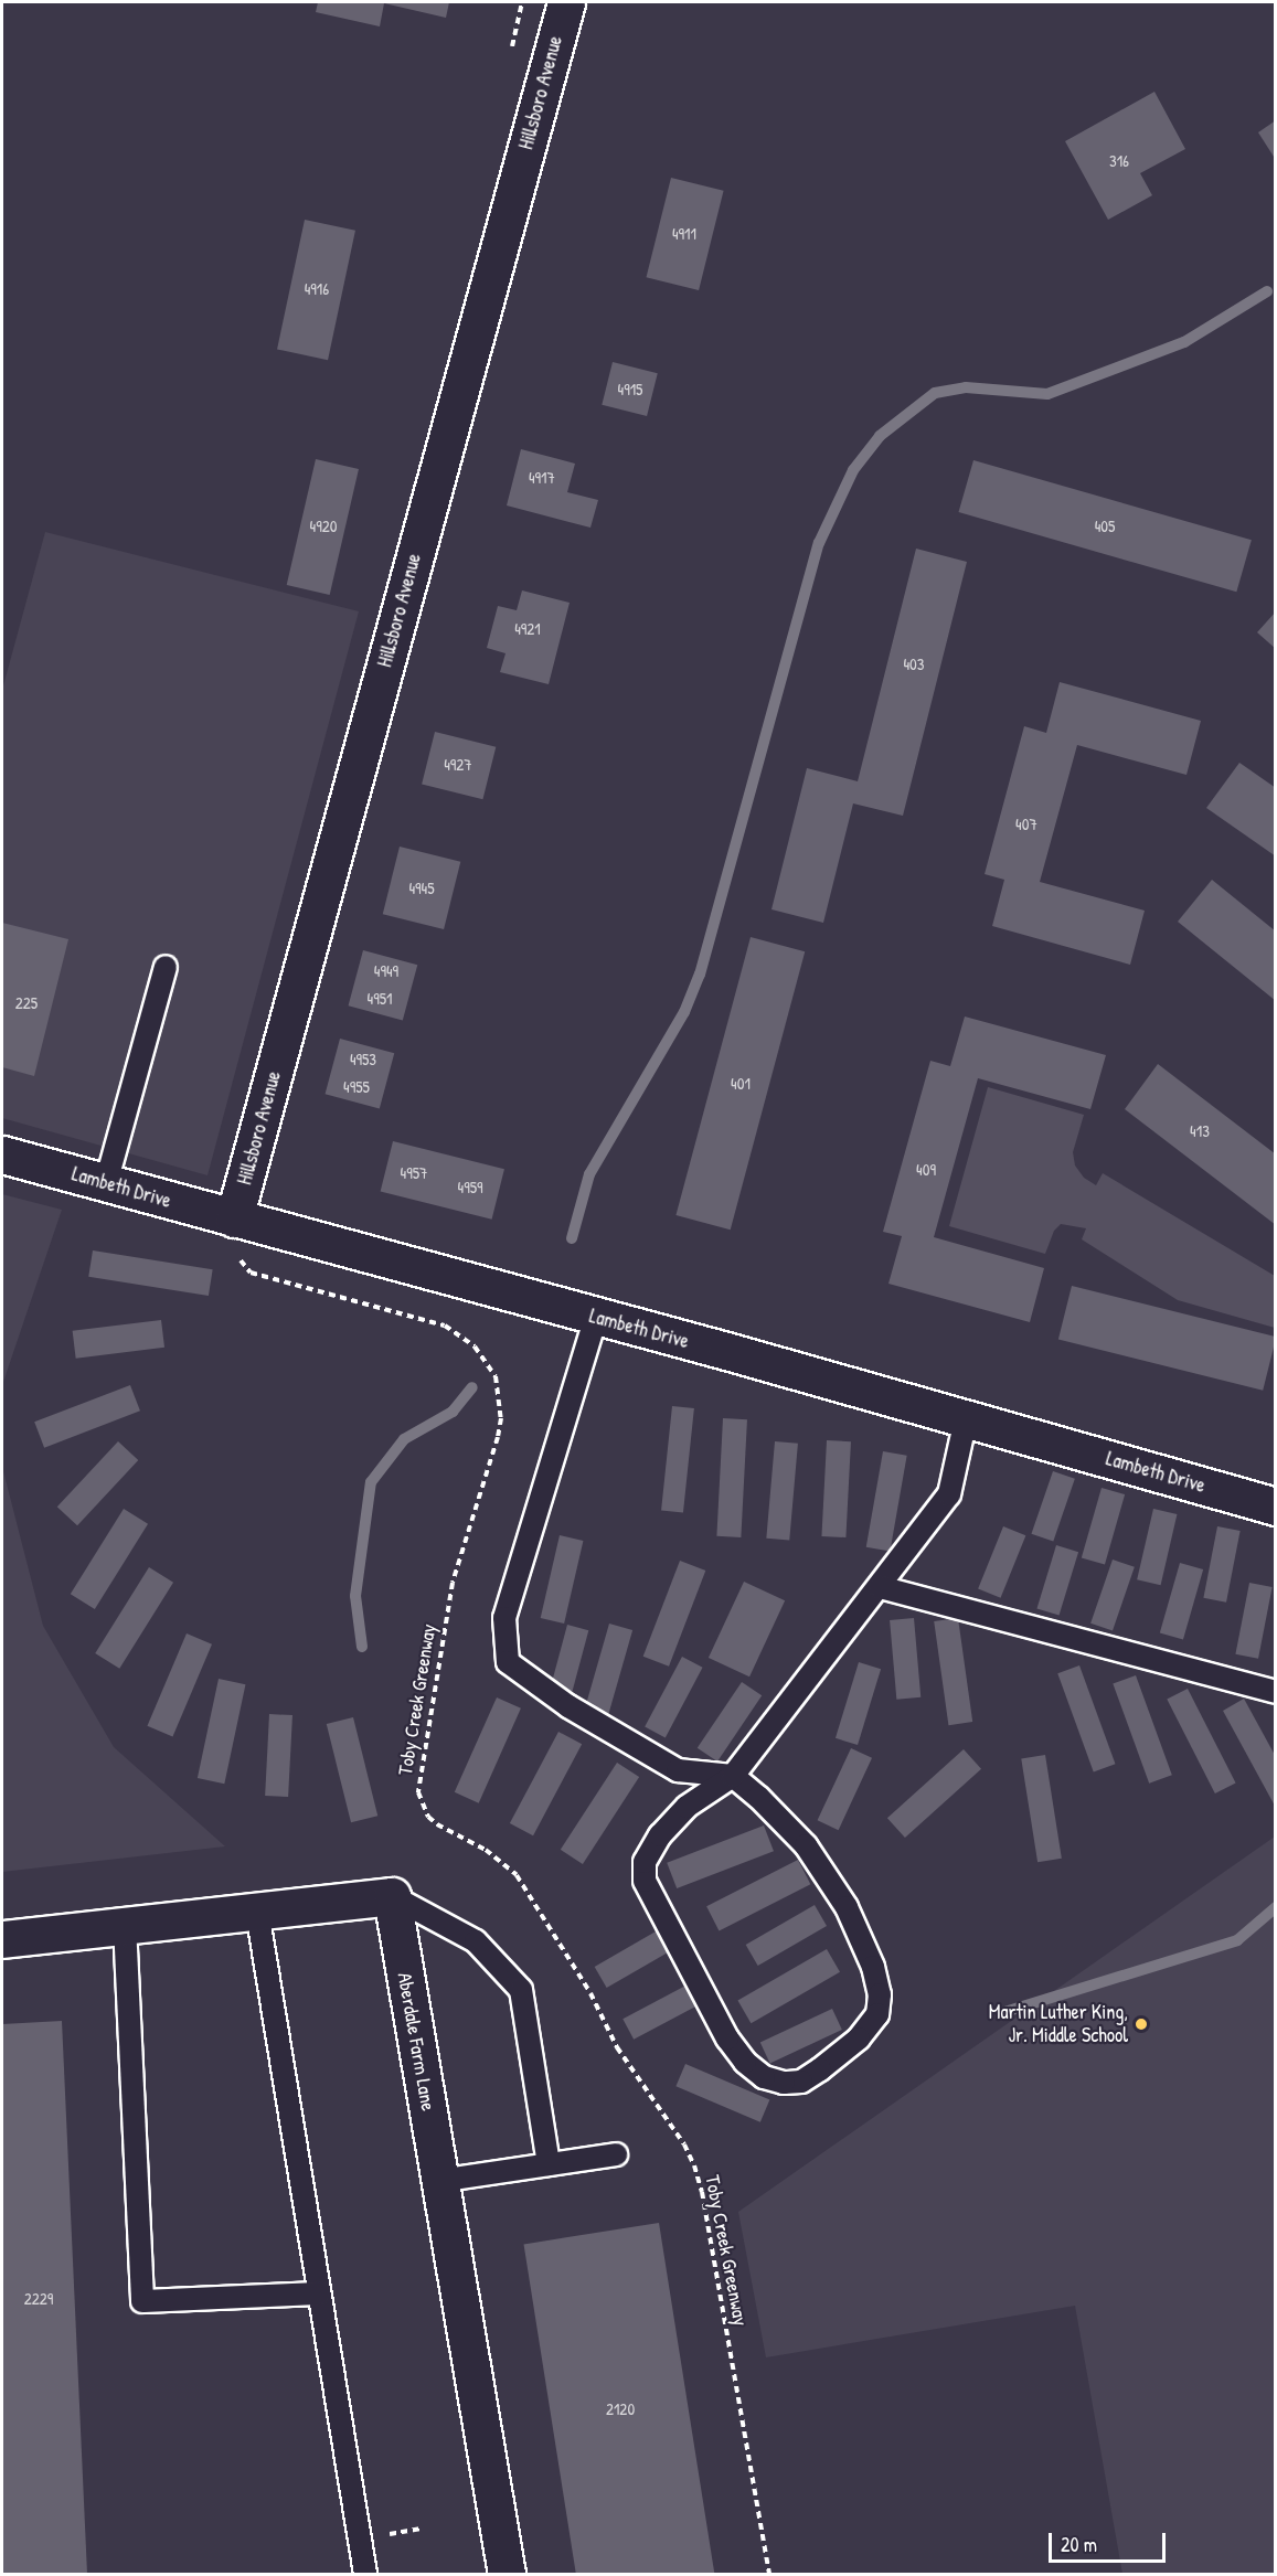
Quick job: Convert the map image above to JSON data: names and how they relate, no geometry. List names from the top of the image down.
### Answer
{
  "streets": {
    "street": ["Hillsboro Avenue", "Lambeth Drive", "Aberdale Farm Lane"],
    "path": ["Toby Creek Greenway"]
  },
  "crossings": [
    ["Hillsboro Avenue", "Lambeth Drive"]
  ],
  "places": ["Martin Luther King, Jr. Middle School"],
  "house_numbers": [
    "316",
    "4911",
    "4916",
    "4915",
    "4917",
    "4920",
    "405",
    "4921",
    "403",
    "4927",
    "407",
    "4945",
    "4949",
    "4951",
    "225",
    "4953",
    "401",
    "4955",
    "413",
    "409",
    "4957",
    "4959",
    "2229",
    "2120"
  ],
  "scale_bar": "20 m"
}
